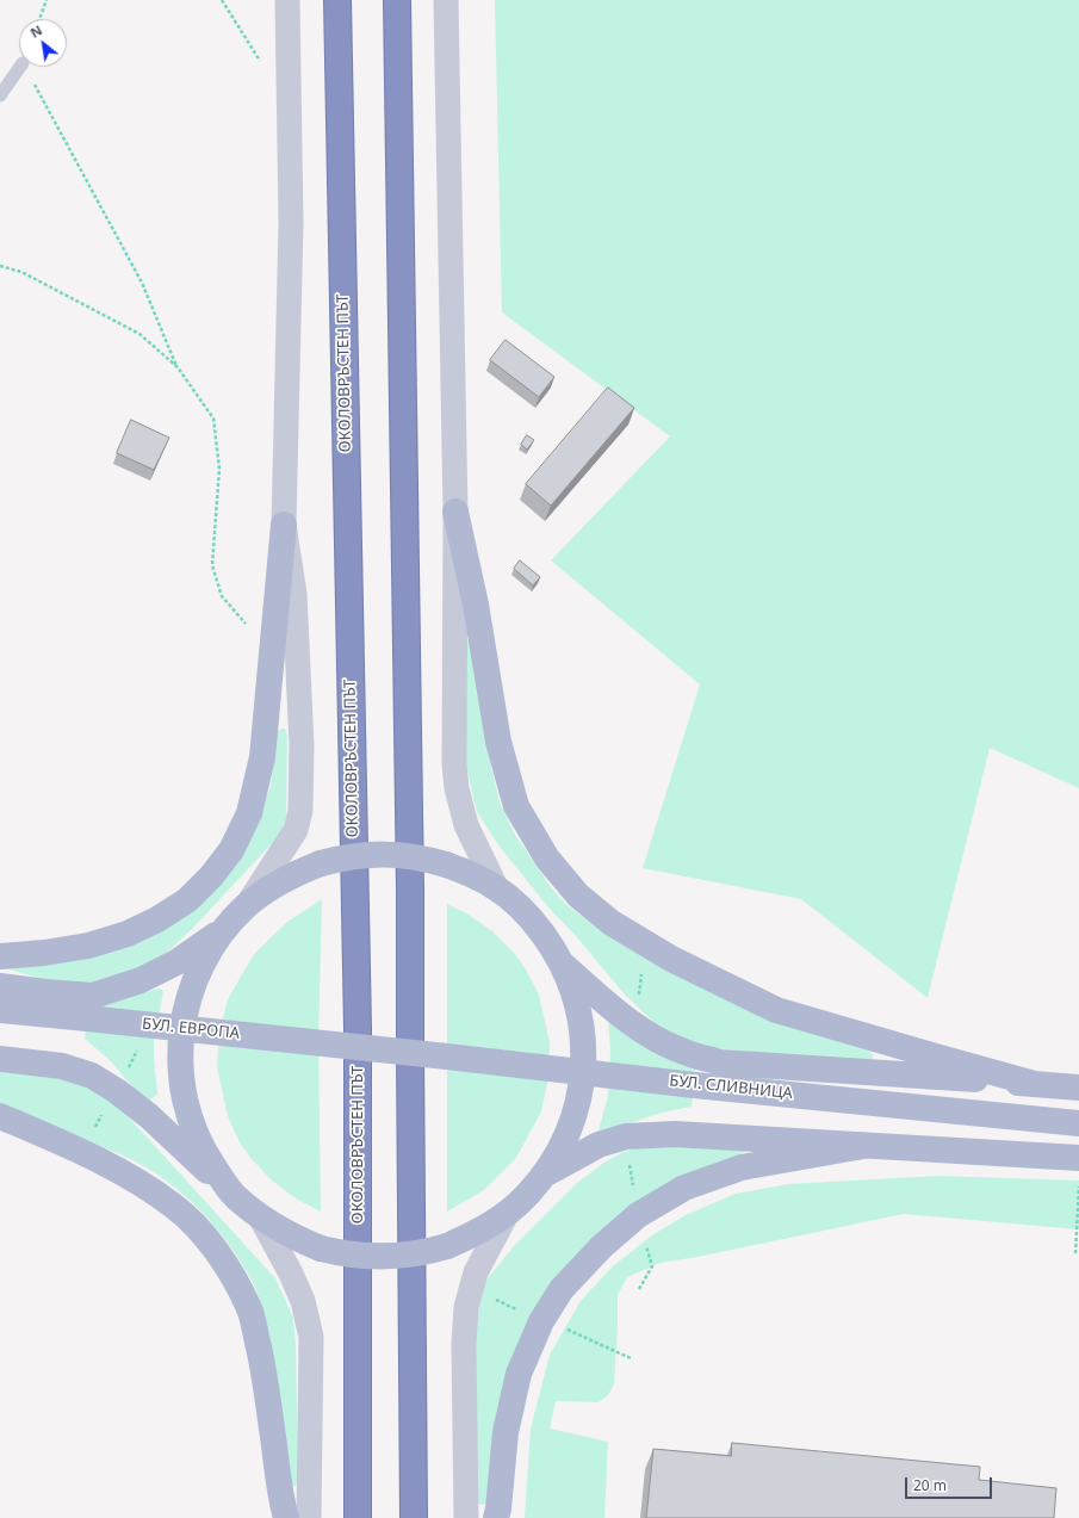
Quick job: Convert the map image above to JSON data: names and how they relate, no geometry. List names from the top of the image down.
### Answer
{
  "streets": {
    "highway": ["ОКОЛОВРЪСТЕН ПЪТ"],
    "main road": ["БУЛ. ЕВРОПА", "БУЛ. СЛИВНИЦА"]
  },
  "crossings": [
    ["БУЛ. ЕВРОПА", "БУЛ. СЛИВНИЦА"]
  ],
  "scale_bar": "20 m",
  "north": "top left"
}
